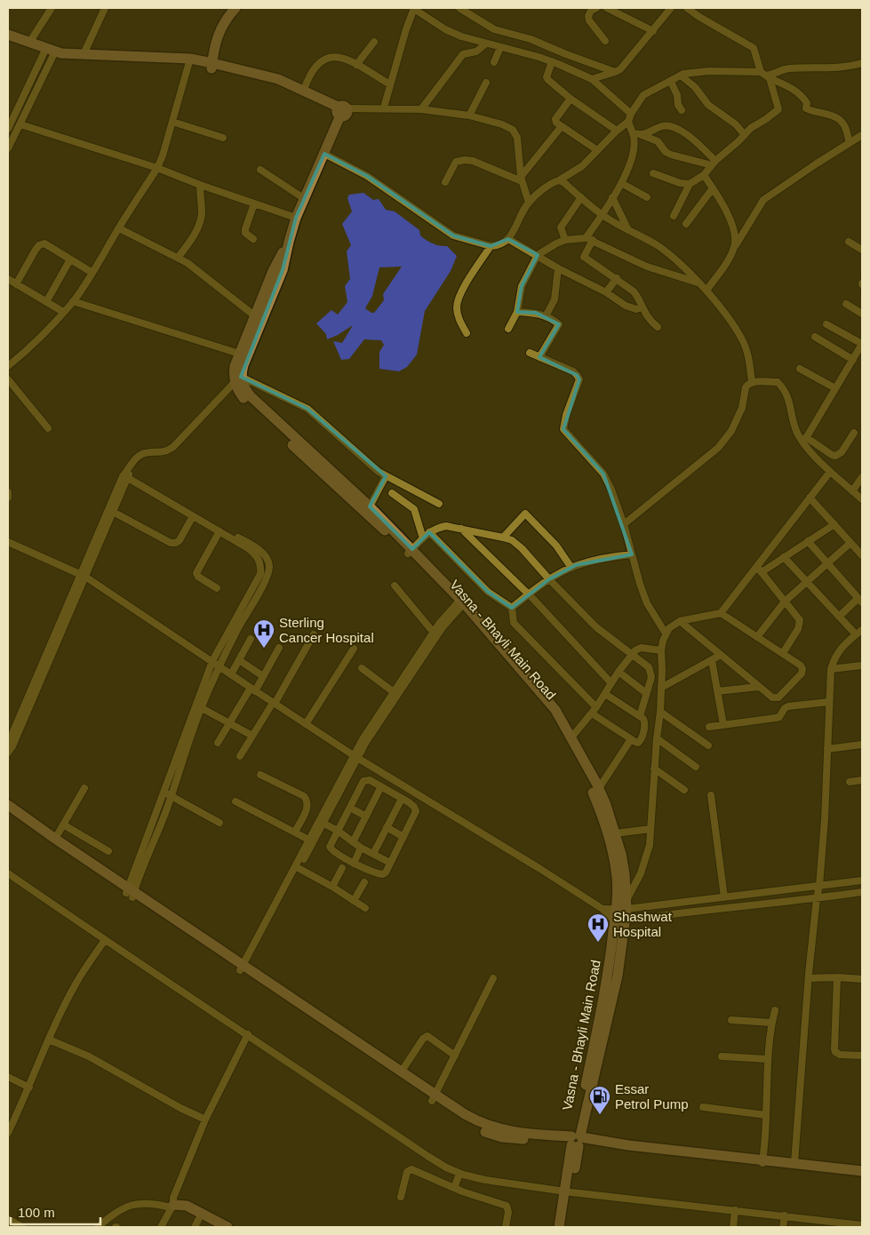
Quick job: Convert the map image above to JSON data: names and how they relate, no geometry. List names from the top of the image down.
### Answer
{
  "streets": {
    "main road": ["Vasna - Bhayli Main Road"]
  },
  "places": {
    "hospital": ["Sterling Cancer Hospital", "Shashwat Hospital"],
    "fuel station": ["Essar Petrol Pump"]
  },
  "scale_bar": "100 m"
}
